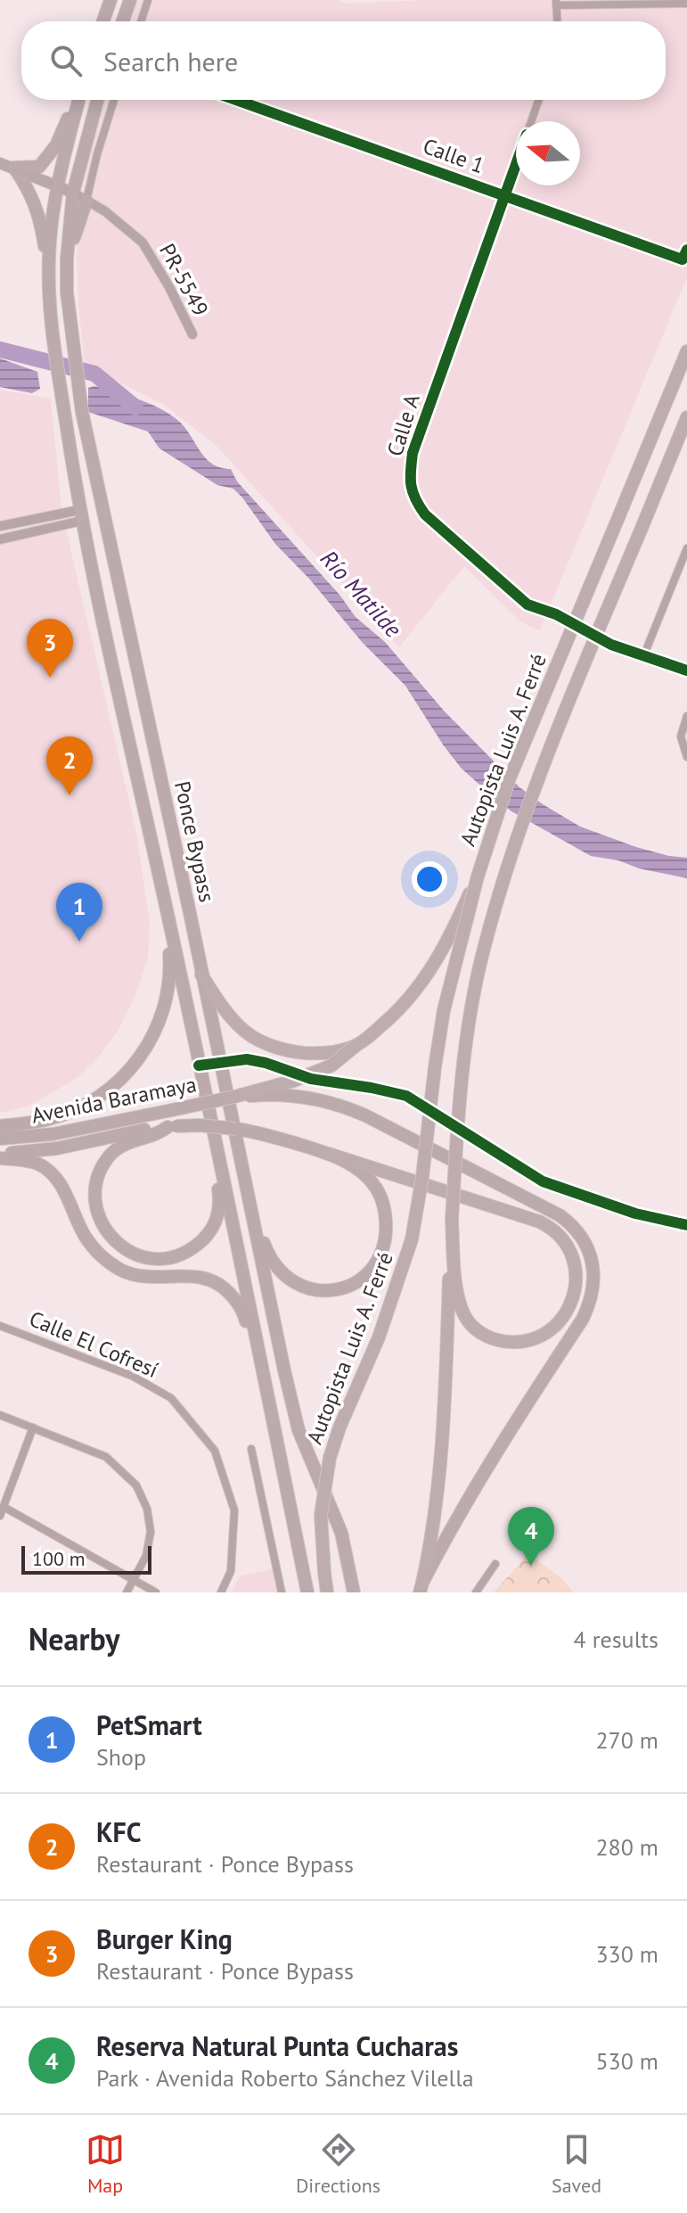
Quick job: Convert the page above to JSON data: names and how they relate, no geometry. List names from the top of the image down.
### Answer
{
  "streets": {
    "highway": ["Autopista Luis A. Ferré", "Ponce Bypass", "Avenida Baramaya"],
    "street": [
      "Calle 1",
      "PR-5549",
      "Calle A",
      "Calle El Cofresí"
    ]
  },
  "crossings": [
    ["Calle 1", "Calle A"],
    ["PR-5549", "Ponce Bypass"],
    ["Autopista Luis A. Ferré", "Avenida Baramaya"],
    ["Ponce Bypass", "Avenida Baramaya"]
  ],
  "water": ["Río Matilde"],
  "scale_bar": "100 m",
  "north": "left",
  "page": {
    "search": "Search here",
    "pins": [
      "3",
      "2",
      "1",
      "4"
    ],
    "scale": "100 m",
    "heading": ["Nearby", "4 results"],
    "list": [
      {
        "mark": "1",
        "name": "PetSmart",
        "note": "Shop",
        "value": "270 m"
      },
      {
        "mark": "2",
        "name": "KFC",
        "note": "Restaurant · Ponce Bypass",
        "value": "280 m"
      },
      {
        "mark": "3",
        "name": "Burger King",
        "note": "Restaurant · Ponce Bypass",
        "value": "330 m"
      },
      {
        "mark": "4",
        "name": "Reserva Natural Punta Cucharas",
        "note": "Park · Avenida Roberto Sánchez Vilella",
        "value": "530 m"
      }
    ],
    "nav": ["Map", "Directions", "Saved"]
  }
}
